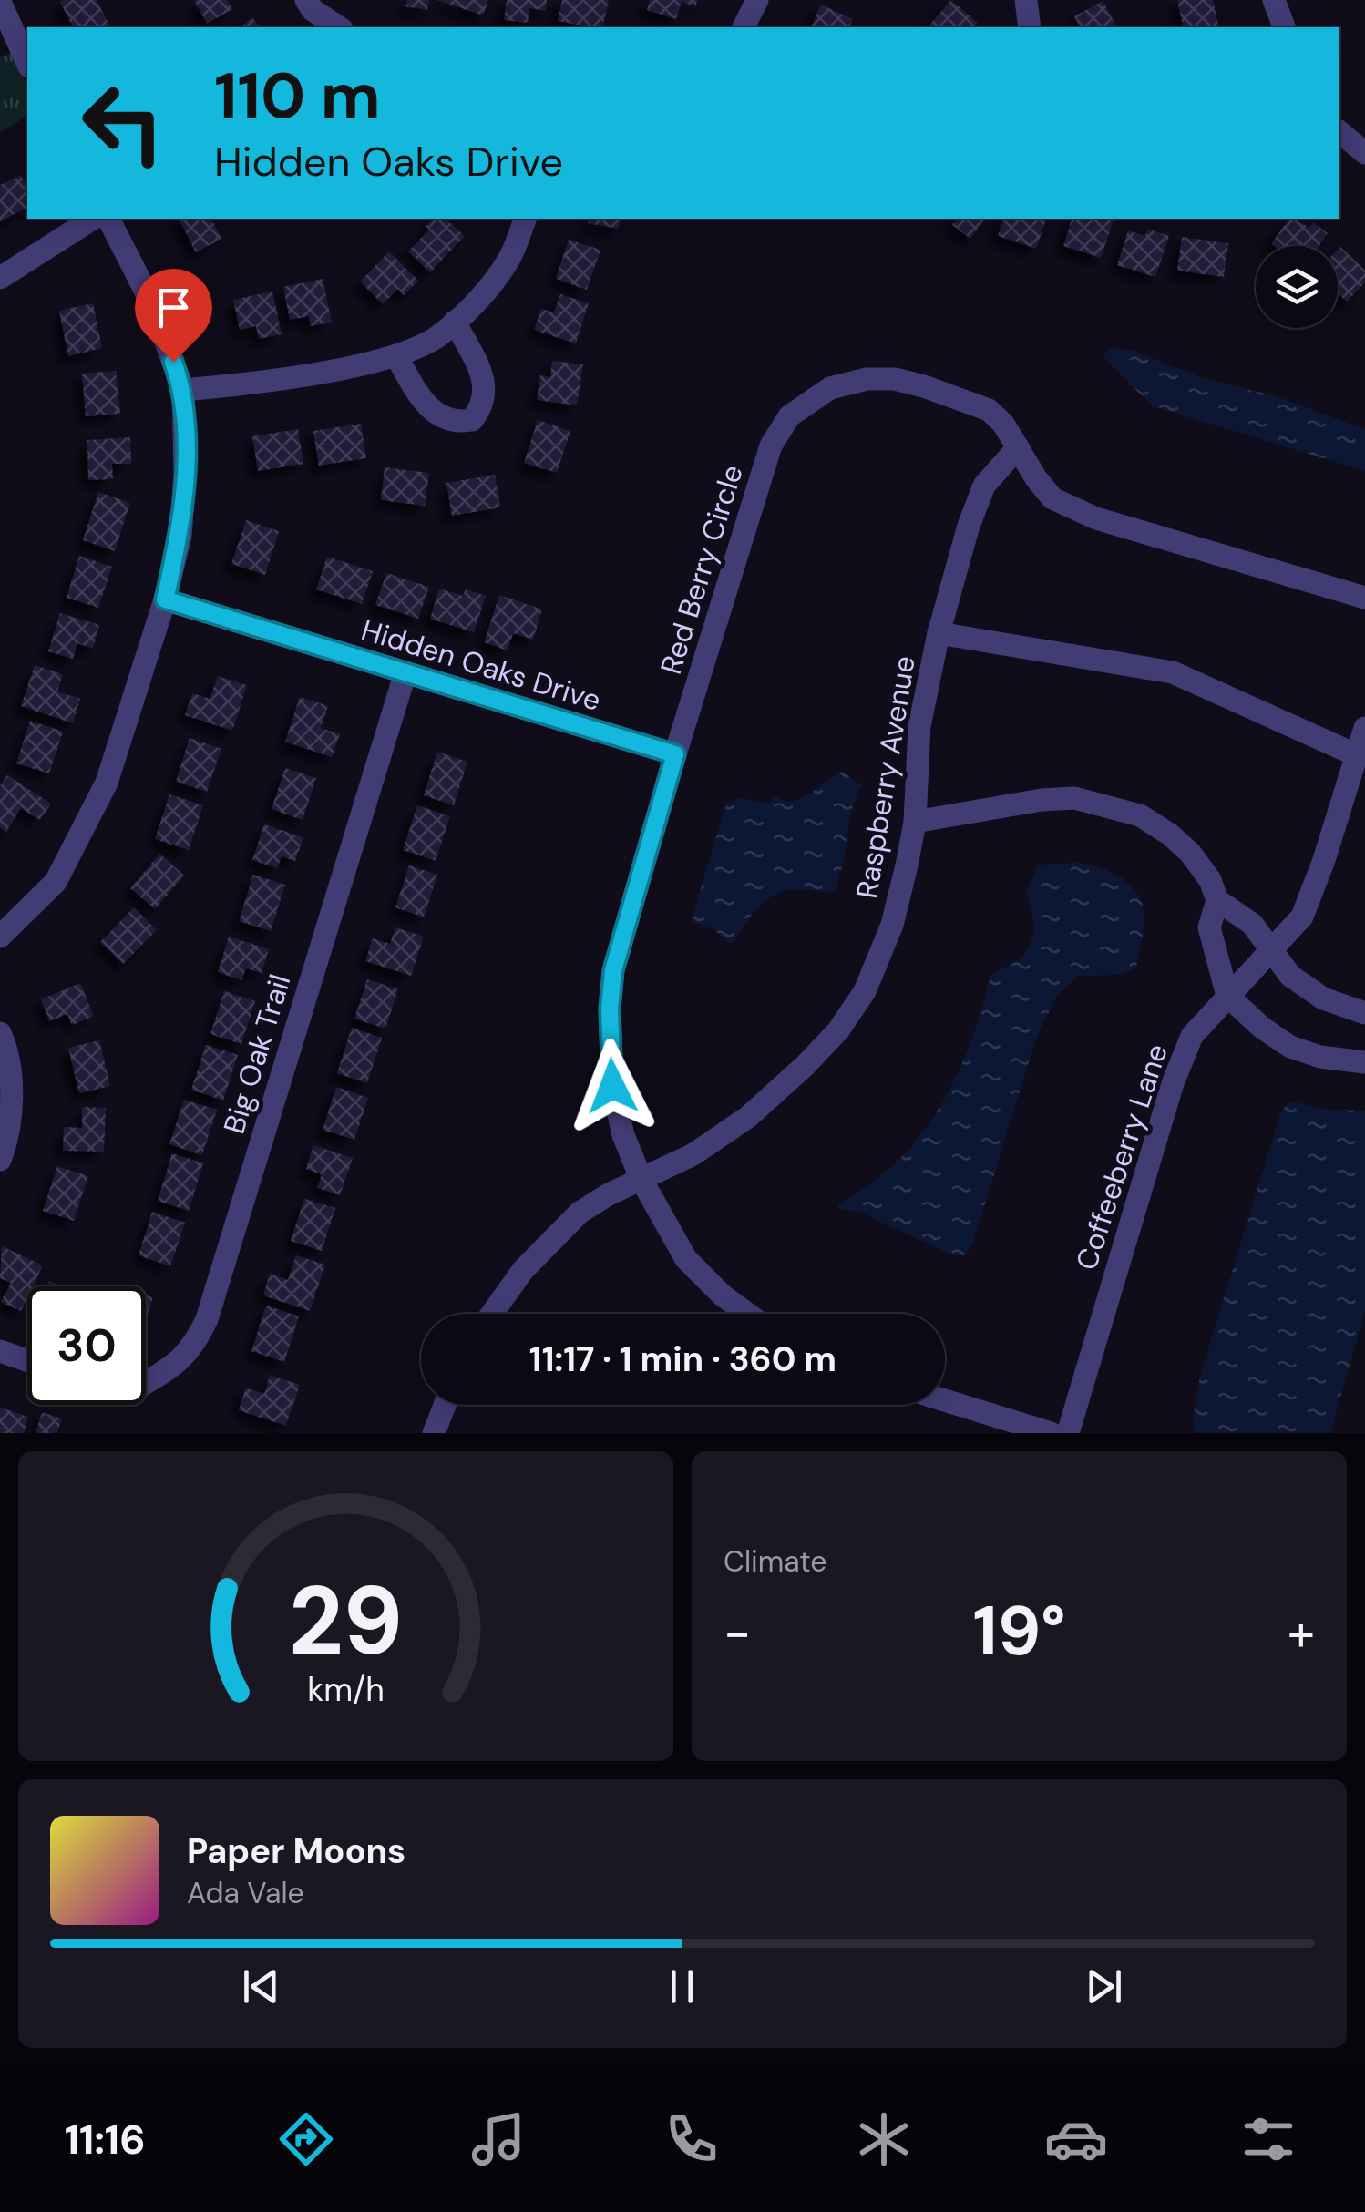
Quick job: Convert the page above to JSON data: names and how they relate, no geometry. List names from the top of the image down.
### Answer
{
  "streets": {
    "street": [
      "Red Berry Circle",
      "Hidden Oaks Drive",
      "Raspberry Avenue",
      "Big Oak Trail",
      "Coffeeberry Lane"
    ]
  },
  "crossings": [
    ["Red Berry Circle", "Hidden Oaks Drive"],
    ["Red Berry Circle", "Raspberry Avenue"],
    ["Hidden Oaks Drive", "Big Oak Trail"]
  ],
  "page": {
    "turn": ["110 m", "Hidden Oaks Drive"],
    "limit": "30",
    "trip": "11:17 · 1 min · 360 m",
    "tile": "Climate",
    "heat": ["−", "19°", "+"],
    "song": ["Paper Moons", "Ada Vale"],
    "tabs": "11:16",
    "gauge": ["29", "km/h"]
  }
}
